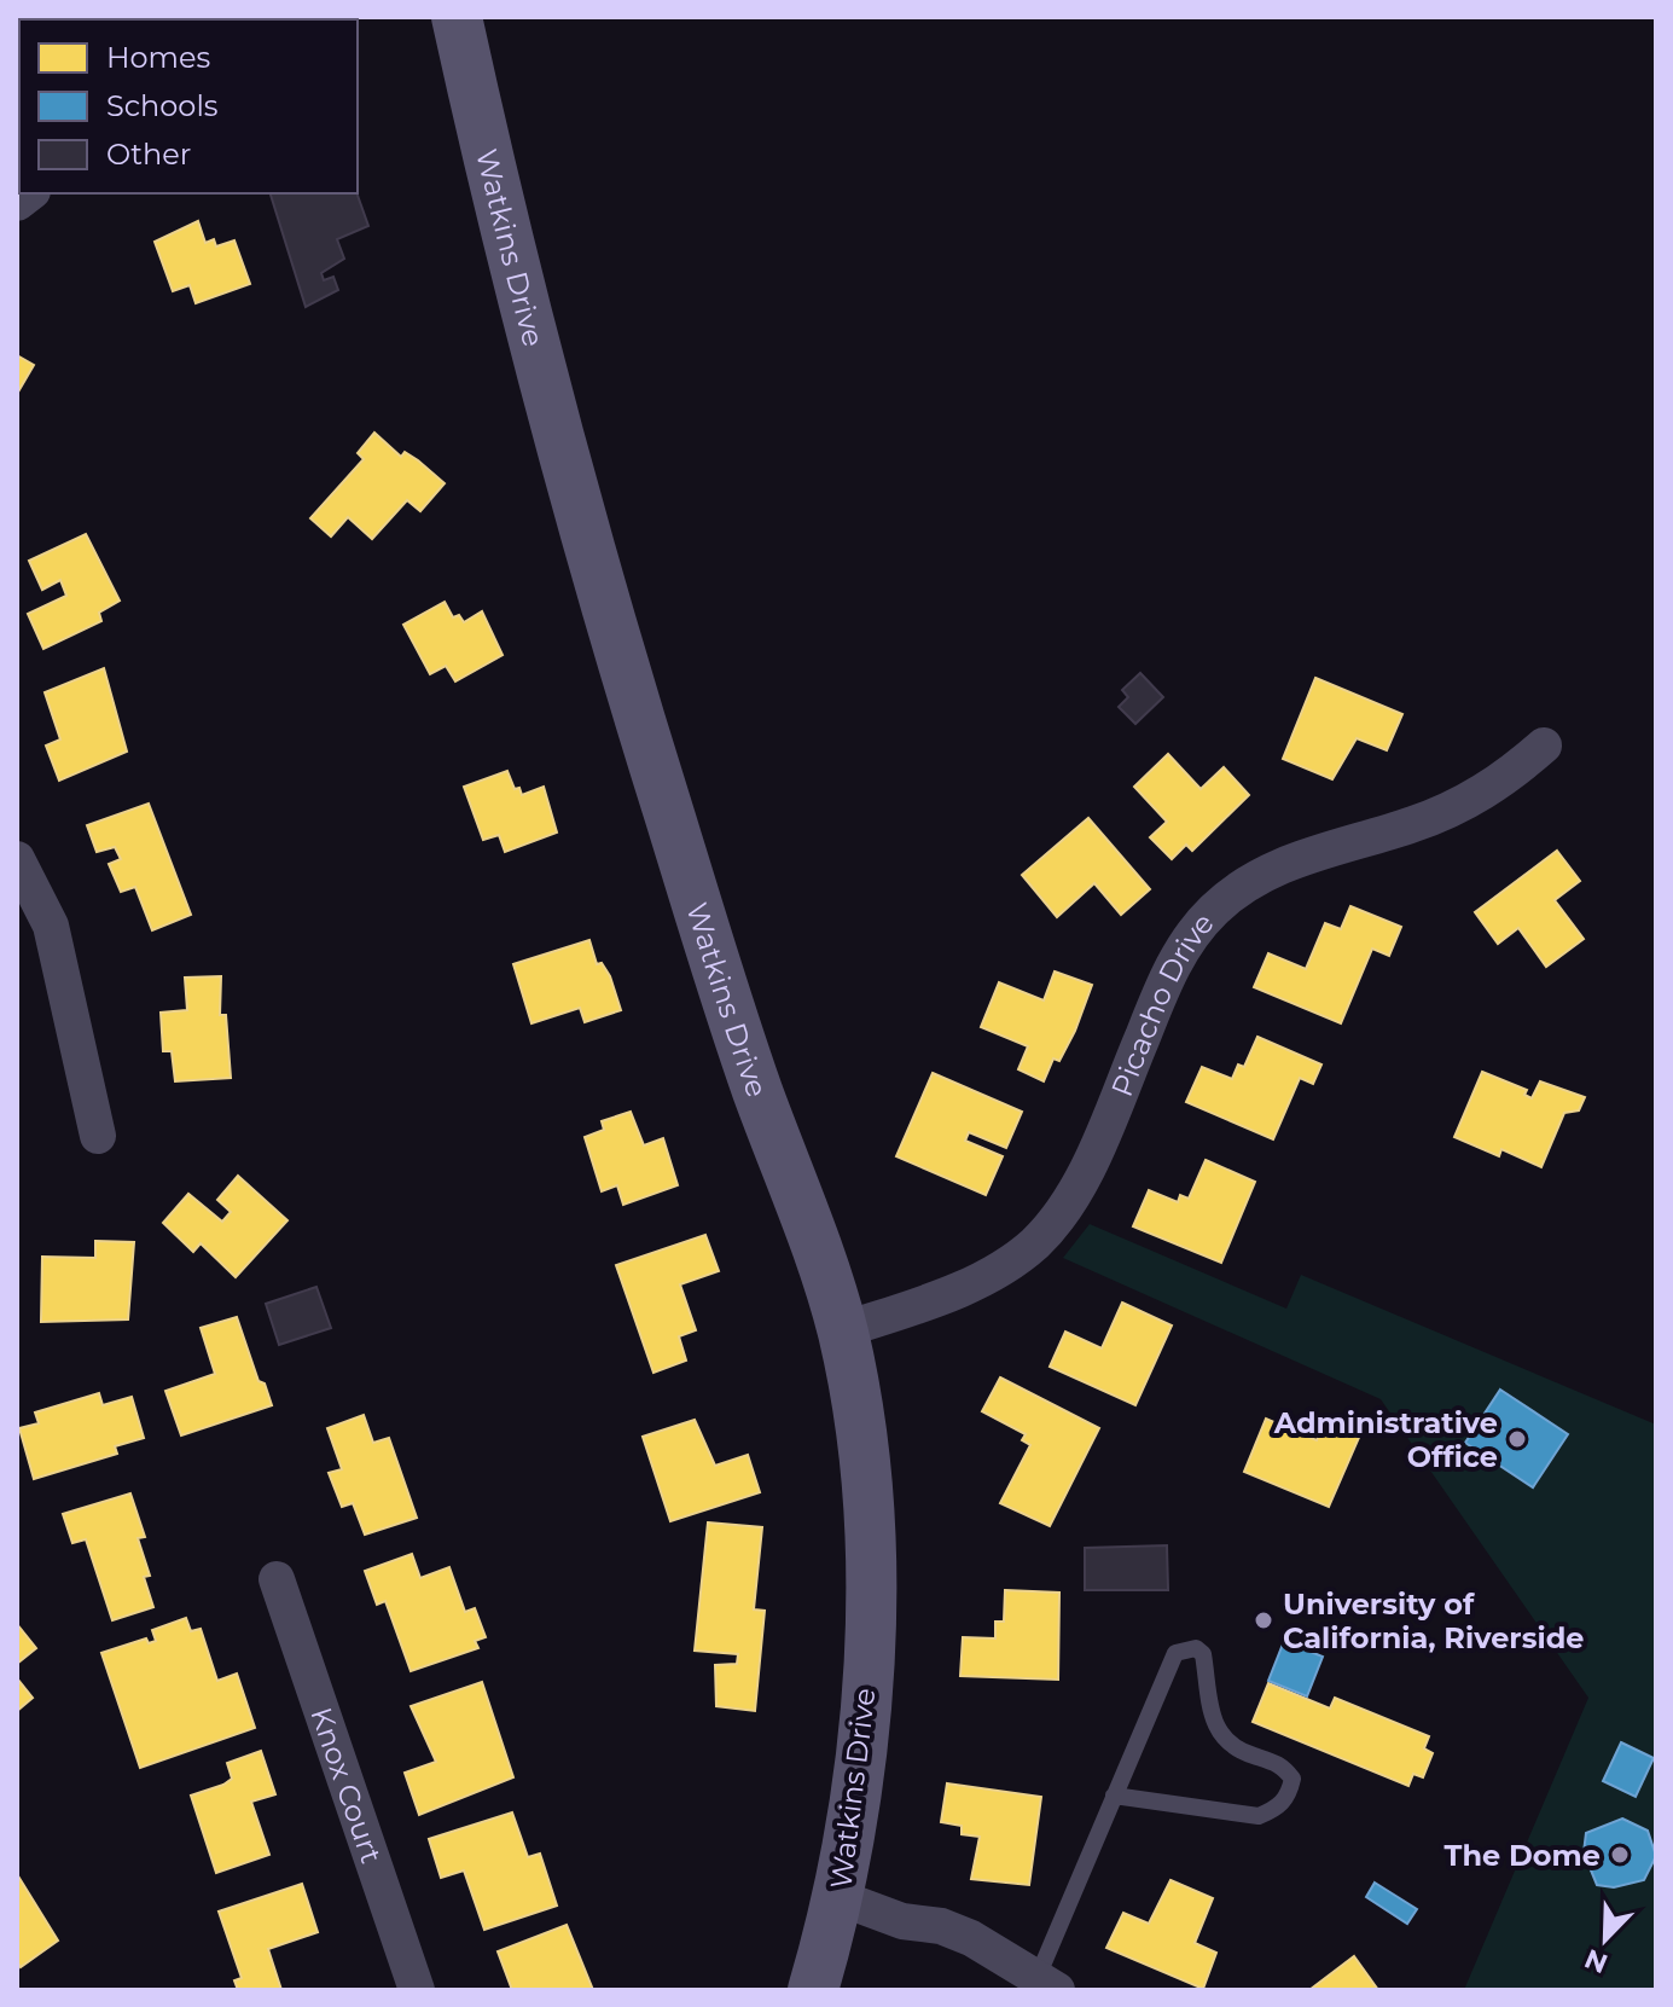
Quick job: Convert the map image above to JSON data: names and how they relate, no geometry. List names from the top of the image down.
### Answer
{
  "streets": {
    "main road": ["Watkins Drive"],
    "street": ["Picacho Drive", "Knox Court"]
  },
  "crossings": [
    ["Watkins Drive", "Picacho Drive"]
  ],
  "places": ["Administrative Office", "University of California, Riverside", "The Dome"],
  "legend": ["Homes", "Schools", "Other"],
  "north": "bottom left"
}
